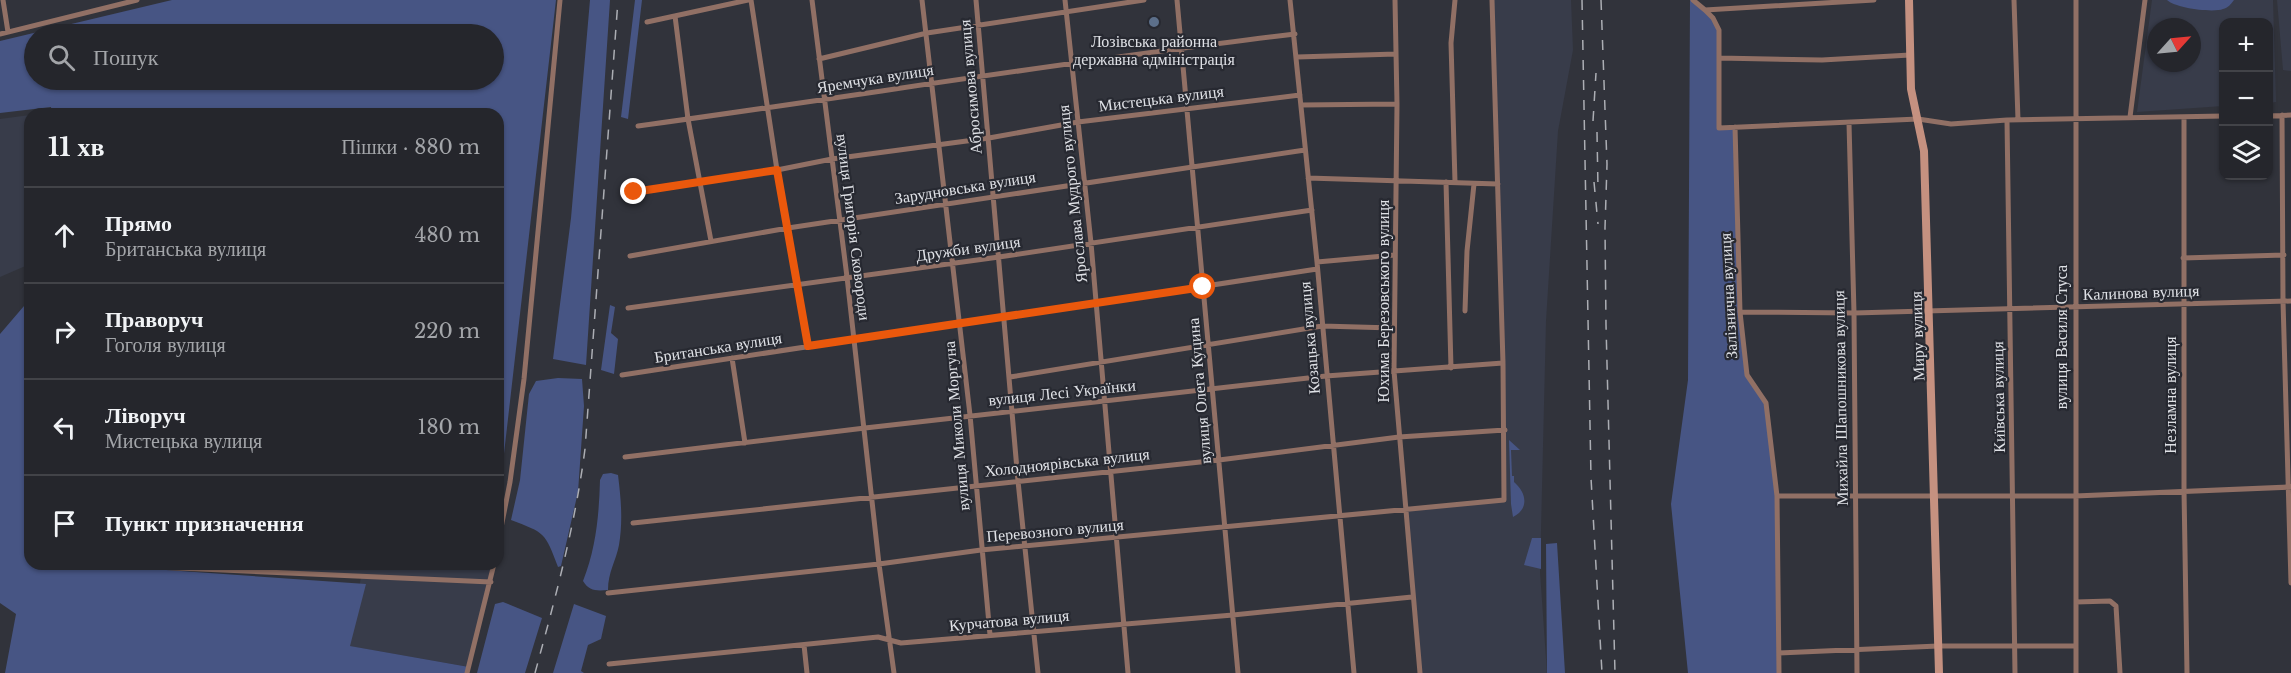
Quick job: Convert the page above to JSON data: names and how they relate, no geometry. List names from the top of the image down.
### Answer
{
  "streets": {
    "main road": ["Миру вулиця"],
    "street": [
      "Яремчука вулиця",
      "Абросимова вулиця",
      "Мистецька вулиця",
      "Зарудновська вулиця",
      "Ярослава Мудрого вулиця",
      "вулиця Григорія Сковороди",
      "Дружби вулиця",
      "Калинова вулиця",
      "Залізнична вулиця",
      "Юхима Березовського вулиця",
      "вулиця Василя Стуса",
      "Козацька вулиця",
      "Британська вулиця",
      "вулиця Олега Куцина",
      "вулиця Лесі Українки",
      "Незламна вулиця",
      "Київська вулиця",
      "Михайла Шапошникова вулиця",
      "вулиця Миколи Моргуна",
      "Холодноярівська вулиця",
      "Перевозного вулиця",
      "Курчатова вулиця"
    ]
  },
  "crossings": [
    ["Яремчука вулиця", "Абросимова вулиця"],
    ["Яремчука вулиця", "Ярослава Мудрого вулиця"],
    ["Яремчука вулиця", "вулиця Григорія Сковороди"],
    ["Яремчука вулиця", "Козацька вулиця"],
    ["Яремчука вулиця", "вулиця Олега Куцина"],
    ["Яремчука вулиця", "вулиця Миколи Моргуна"],
    ["Абросимова вулиця", "Мистецька вулиця"],
    ["Абросимова вулиця", "Зарудновська вулиця"],
    ["Абросимова вулиця", "Дружби вулиця"],
    ["Абросимова вулиця", "Британська вулиця"],
    ["Абросимова вулиця", "вулиця Лесі Українки"],
    ["Абросимова вулиця", "Холодноярівська вулиця"],
    ["Абросимова вулиця", "Перевозного вулиця"],
    ["Абросимова вулиця", "Курчатова вулиця"],
    ["Мистецька вулиця", "Ярослава Мудрого вулиця"],
    ["Мистецька вулиця", "вулиця Григорія Сковороди"],
    ["Мистецька вулиця", "Козацька вулиця"],
    ["Мистецька вулиця", "вулиця Олега Куцина"],
    ["Мистецька вулиця", "вулиця Миколи Моргуна"],
    ["Зарудновська вулиця", "Ярослава Мудрого вулиця"],
    ["Зарудновська вулиця", "вулиця Григорія Сковороди"],
    ["Зарудновська вулиця", "Козацька вулиця"],
    ["Зарудновська вулиця", "вулиця Олега Куцина"],
    ["Зарудновська вулиця", "вулиця Миколи Моргуна"],
    ["Ярослава Мудрого вулиця", "Дружби вулиця"],
    ["Ярослава Мудрого вулиця", "Британська вулиця"],
    ["Ярослава Мудрого вулиця", "вулиця Лесі Українки"],
    ["Ярослава Мудрого вулиця", "Холодноярівська вулиця"],
    ["Ярослава Мудрого вулиця", "Перевозного вулиця"],
    ["Ярослава Мудрого вулиця", "Курчатова вулиця"],
    ["вулиця Григорія Сковороди", "Дружби вулиця"],
    ["вулиця Григорія Сковороди", "Британська вулиця"],
    ["вулиця Григорія Сковороди", "вулиця Лесі Українки"],
    ["вулиця Григорія Сковороди", "Холодноярівська вулиця"],
    ["вулиця Григорія Сковороди", "Перевозного вулиця"],
    ["вулиця Григорія Сковороди", "Курчатова вулиця"],
    ["Дружби вулиця", "Козацька вулиця"],
    ["Дружби вулиця", "вулиця Олега Куцина"],
    ["Дружби вулиця", "вулиця Миколи Моргуна"],
    ["Калинова вулиця", "Залізнична вулиця"],
    ["Калинова вулиця", "Миру вулиця"],
    ["Калинова вулиця", "вулиця Василя Стуса"],
    ["Калинова вулиця", "Незламна вулиця"],
    ["Калинова вулиця", "Київська вулиця"],
    ["Калинова вулиця", "Михайла Шапошникова вулиця"],
    ["Юхима Березовського вулиця", "Британська вулиця"],
    ["Юхима Березовського вулиця", "вулиця Лесі Українки"],
    ["Юхима Березовського вулиця", "Холодноярівська вулиця"],
    ["Юхима Березовського вулиця", "Перевозного вулиця"],
    ["Юхима Березовського вулиця", "Курчатова вулиця"],
    ["Козацька вулиця", "Британська вулиця"],
    ["Козацька вулиця", "вулиця Лесі Українки"],
    ["Козацька вулиця", "Холодноярівська вулиця"],
    ["Козацька вулиця", "Перевозного вулиця"],
    ["Козацька вулиця", "Курчатова вулиця"],
    ["Британська вулиця", "вулиця Олега Куцина"],
    ["Британська вулиця", "вулиця Миколи Моргуна"],
    ["вулиця Олега Куцина", "вулиця Лесі Українки"],
    ["вулиця Олега Куцина", "Холодноярівська вулиця"],
    ["вулиця Олега Куцина", "Перевозного вулиця"],
    ["вулиця Олега Куцина", "Курчатова вулиця"],
    ["вулиця Лесі Українки", "вулиця Миколи Моргуна"],
    ["вулиця Миколи Моргуна", "Холодноярівська вулиця"],
    ["вулиця Миколи Моргуна", "Перевозного вулиця"],
    ["вулиця Миколи Моргуна", "Курчатова вулиця"],
    ["Холодноярівська вулиця", "Перевозного вулиця"]
  ],
  "places": ["Лозівська районна державна адміністрація"],
  "north": "top right",
  "page": {
    "map_buttons": ["+", "−"],
    "search": "Пошук",
    "heading": ["11 хв", "Пішки · 880 m"],
    "list": [
      ["Прямо", "Британська вулиця", "480 m"],
      ["Праворуч", "Гоголя вулиця", "220 m"],
      ["Ліворуч", "Мистецька вулиця", "180 m"],
      "Пункт призначення"
    ]
  }
}
